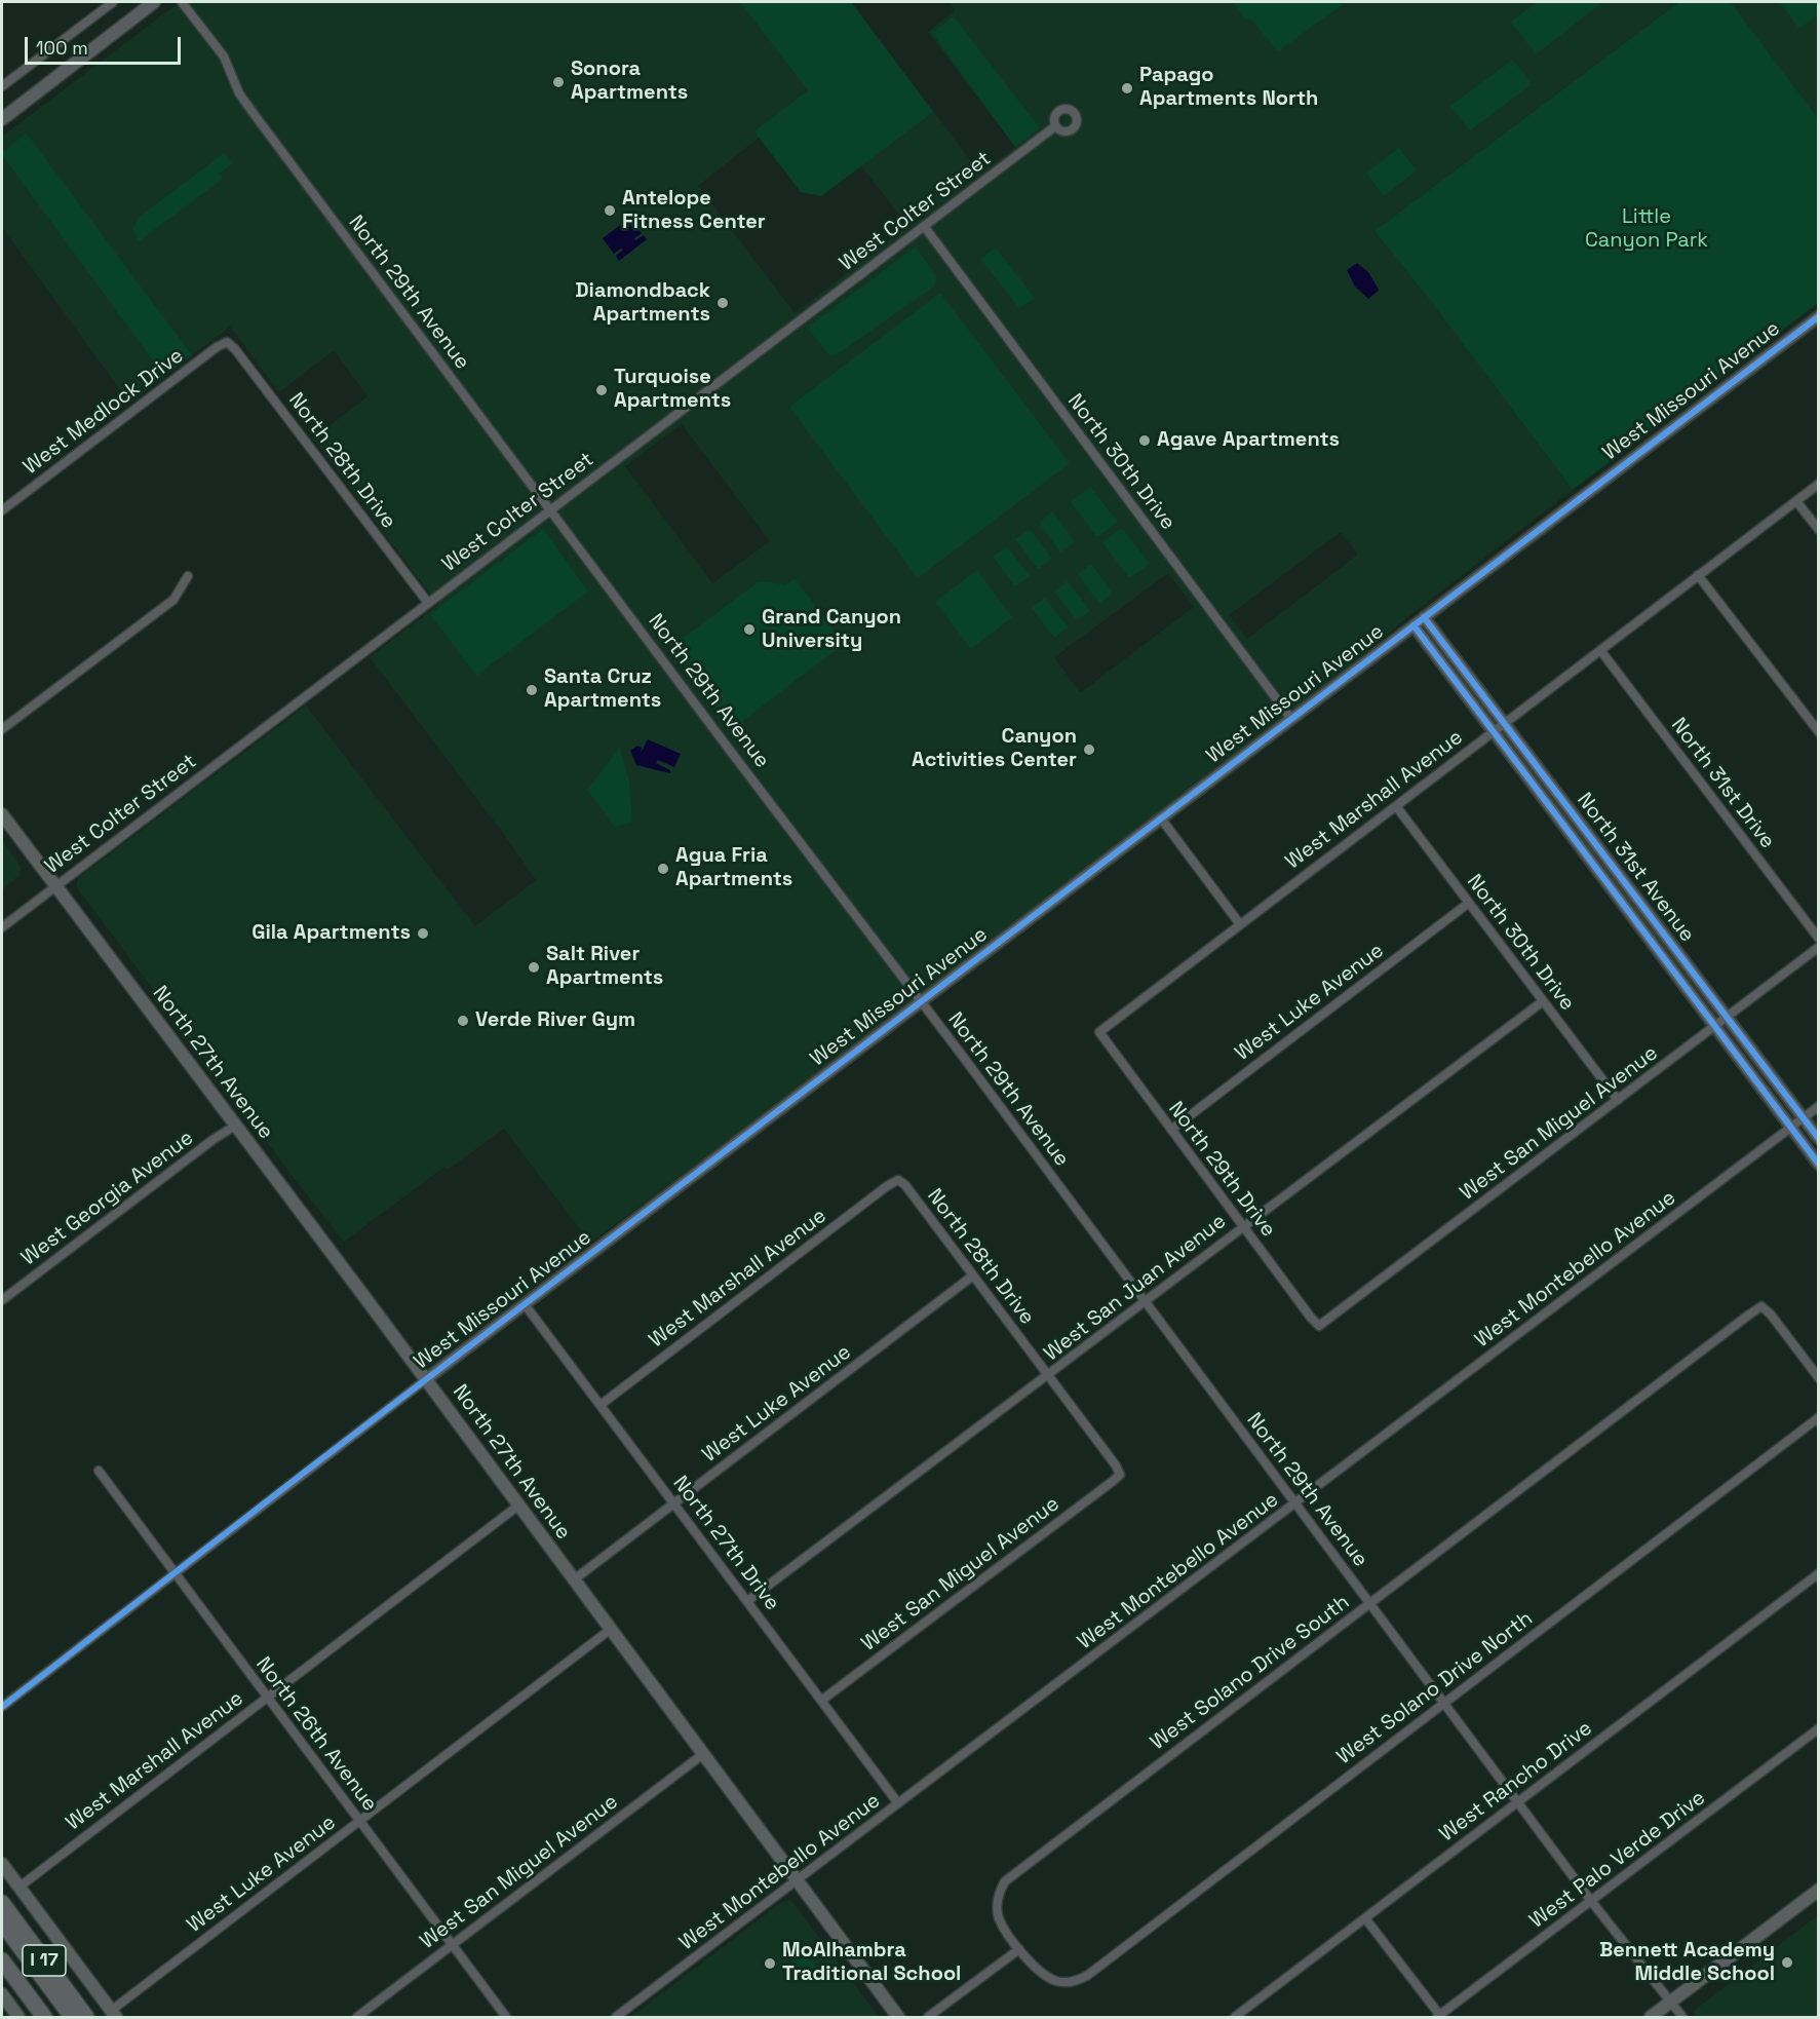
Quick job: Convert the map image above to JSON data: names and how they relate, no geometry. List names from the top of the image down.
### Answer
{
  "streets": {
    "highway": ["I 17"],
    "main road": ["North 27th Avenue"],
    "street": [
      "West Colter Street",
      "North 29th Avenue",
      "West Missouri Avenue",
      "West Medlock Drive",
      "North 28th Drive",
      "North 30th Drive",
      "North 31st Drive",
      "West Marshall Avenue",
      "North 31st Avenue",
      "West Luke Avenue",
      "West San Miguel Avenue",
      "North 29th Drive",
      "West Georgia Avenue",
      "West Montebello Avenue",
      "West San Juan Avenue",
      "North 27th Drive",
      "West Solano Drive South",
      "West Solano Drive North",
      "North 26th Avenue",
      "West Rancho Drive",
      "West Palo Verde Drive"
    ]
  },
  "crossings": [
    ["West Colter Street", "North 29th Avenue"],
    ["West Colter Street", "North 28th Drive"],
    ["West Colter Street", "North 30th Drive"],
    ["West Colter Street", "North 27th Avenue"],
    ["North 29th Avenue", "West Missouri Avenue"],
    ["North 29th Avenue", "West Montebello Avenue"],
    ["North 29th Avenue", "West San Juan Avenue"],
    ["North 29th Avenue", "West Solano Drive South"],
    ["North 29th Avenue", "West Solano Drive North"],
    ["North 29th Avenue", "West Rancho Drive"],
    ["North 29th Avenue", "West Palo Verde Drive"],
    ["West Missouri Avenue", "North 30th Drive"],
    ["West Missouri Avenue", "North 31st Avenue"],
    ["West Missouri Avenue", "North 27th Avenue"],
    ["West Missouri Avenue", "North 27th Drive"],
    ["West Missouri Avenue", "North 26th Avenue"],
    ["West Medlock Drive", "North 28th Drive"],
    ["North 28th Drive", "West Marshall Avenue"],
    ["North 28th Drive", "West Luke Avenue"],
    ["North 28th Drive", "West San Miguel Avenue"],
    ["North 28th Drive", "West San Juan Avenue"],
    ["North 30th Drive", "West Marshall Avenue"],
    ["North 30th Drive", "West Luke Avenue"],
    ["North 30th Drive", "West San Miguel Avenue"],
    ["North 30th Drive", "West San Juan Avenue"],
    ["North 31st Drive", "West Marshall Avenue"],
    ["West Marshall Avenue", "North 31st Avenue"],
    ["West Marshall Avenue", "North 27th Avenue"],
    ["West Marshall Avenue", "North 29th Drive"],
    ["West Marshall Avenue", "North 27th Drive"],
    ["West Marshall Avenue", "North 26th Avenue"],
    ["North 31st Avenue", "West San Miguel Avenue"],
    ["North 31st Avenue", "West Montebello Avenue"],
    ["West Luke Avenue", "North 27th Avenue"],
    ["West Luke Avenue", "North 29th Drive"],
    ["West Luke Avenue", "North 27th Drive"],
    ["West Luke Avenue", "North 26th Avenue"],
    ["North 27th Avenue", "West San Miguel Avenue"],
    ["North 27th Avenue", "West Georgia Avenue"],
    ["North 27th Avenue", "West Montebello Avenue"],
    ["West San Miguel Avenue", "North 29th Drive"],
    ["West San Miguel Avenue", "North 27th Drive"],
    ["West San Miguel Avenue", "North 26th Avenue"],
    ["North 29th Drive", "West San Juan Avenue"],
    ["West Montebello Avenue", "North 27th Drive"],
    ["West San Juan Avenue", "North 27th Drive"],
    ["West Solano Drive South", "West Solano Drive North"]
  ],
  "parks": ["Little Canyon Park"],
  "places": [
    "Sonora Apartments",
    "Papago Apartments North",
    "Antelope Fitness Center",
    "Diamondback Apartments",
    "Turquoise Apartments",
    "Agave Apartments",
    "Grand Canyon University",
    "Santa Cruz Apartments",
    "Canyon Activities Center",
    "Agua Fria Apartments",
    "Gila Apartments",
    "Salt River Apartments",
    "Verde River Gym",
    "Bennett Academy Middle School",
    "MoAlhambra Traditional School"
  ],
  "scale_bar": "100 m"
}
